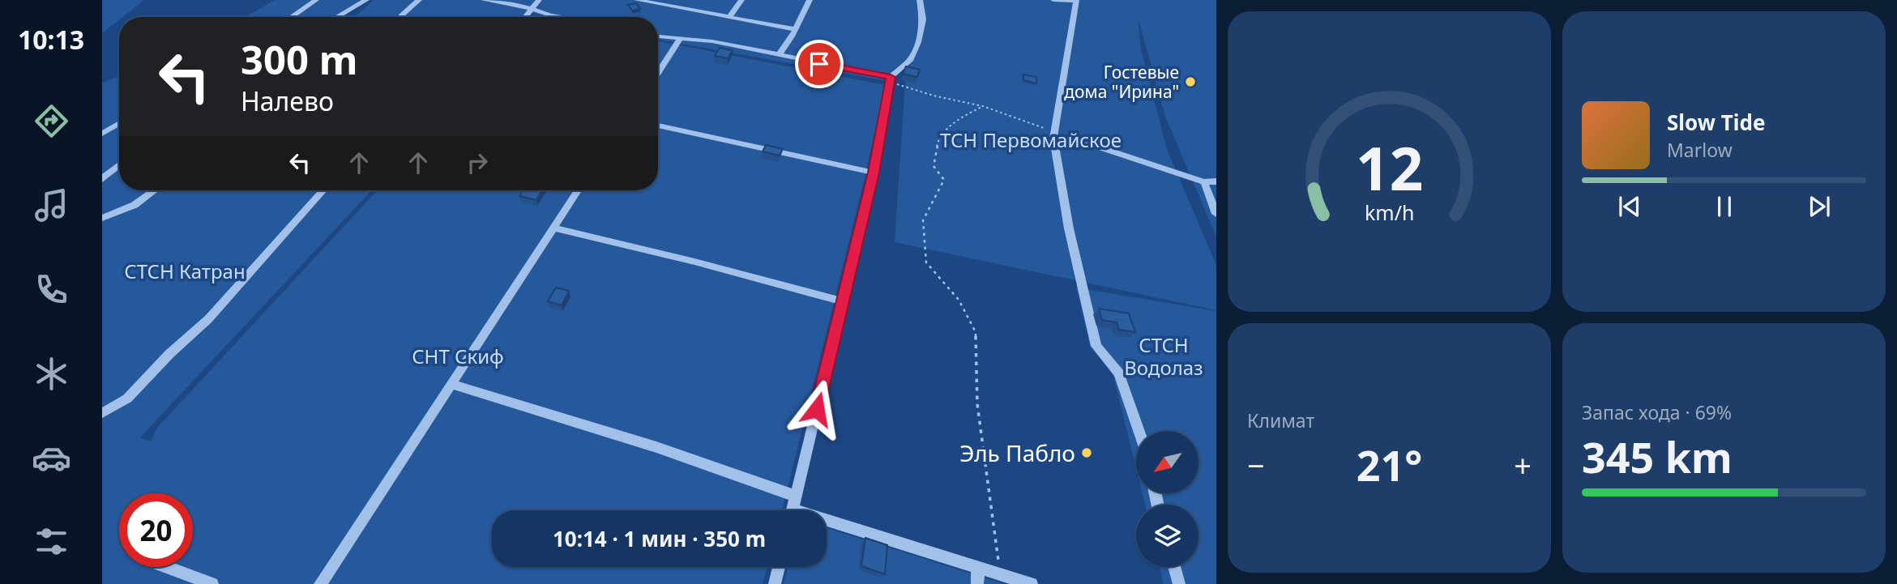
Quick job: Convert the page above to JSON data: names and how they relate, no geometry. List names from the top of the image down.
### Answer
{
  "parks": [
    "ТСН Первомайское",
    "СТСН Катран",
    "СТСН Водолаз",
    "СНТ Скиф"
  ],
  "places": ["Гостевые дома \"Ирина\"", "Эль Пабло"],
  "north": "bottom left",
  "page": {
    "tabs": "10:13",
    "turn": ["300 m", "Налево"],
    "song": ["Slow Tide", "Marlow"],
    "tile": [
      "Климат",
      ["Запас хода · 69%", "345 km"]
    ],
    "heat": ["−", "21°", "+"],
    "limit": "20",
    "trip": "10:14 · 1 мин · 350 m",
    "gauge": ["12", "km/h"]
  }
}
